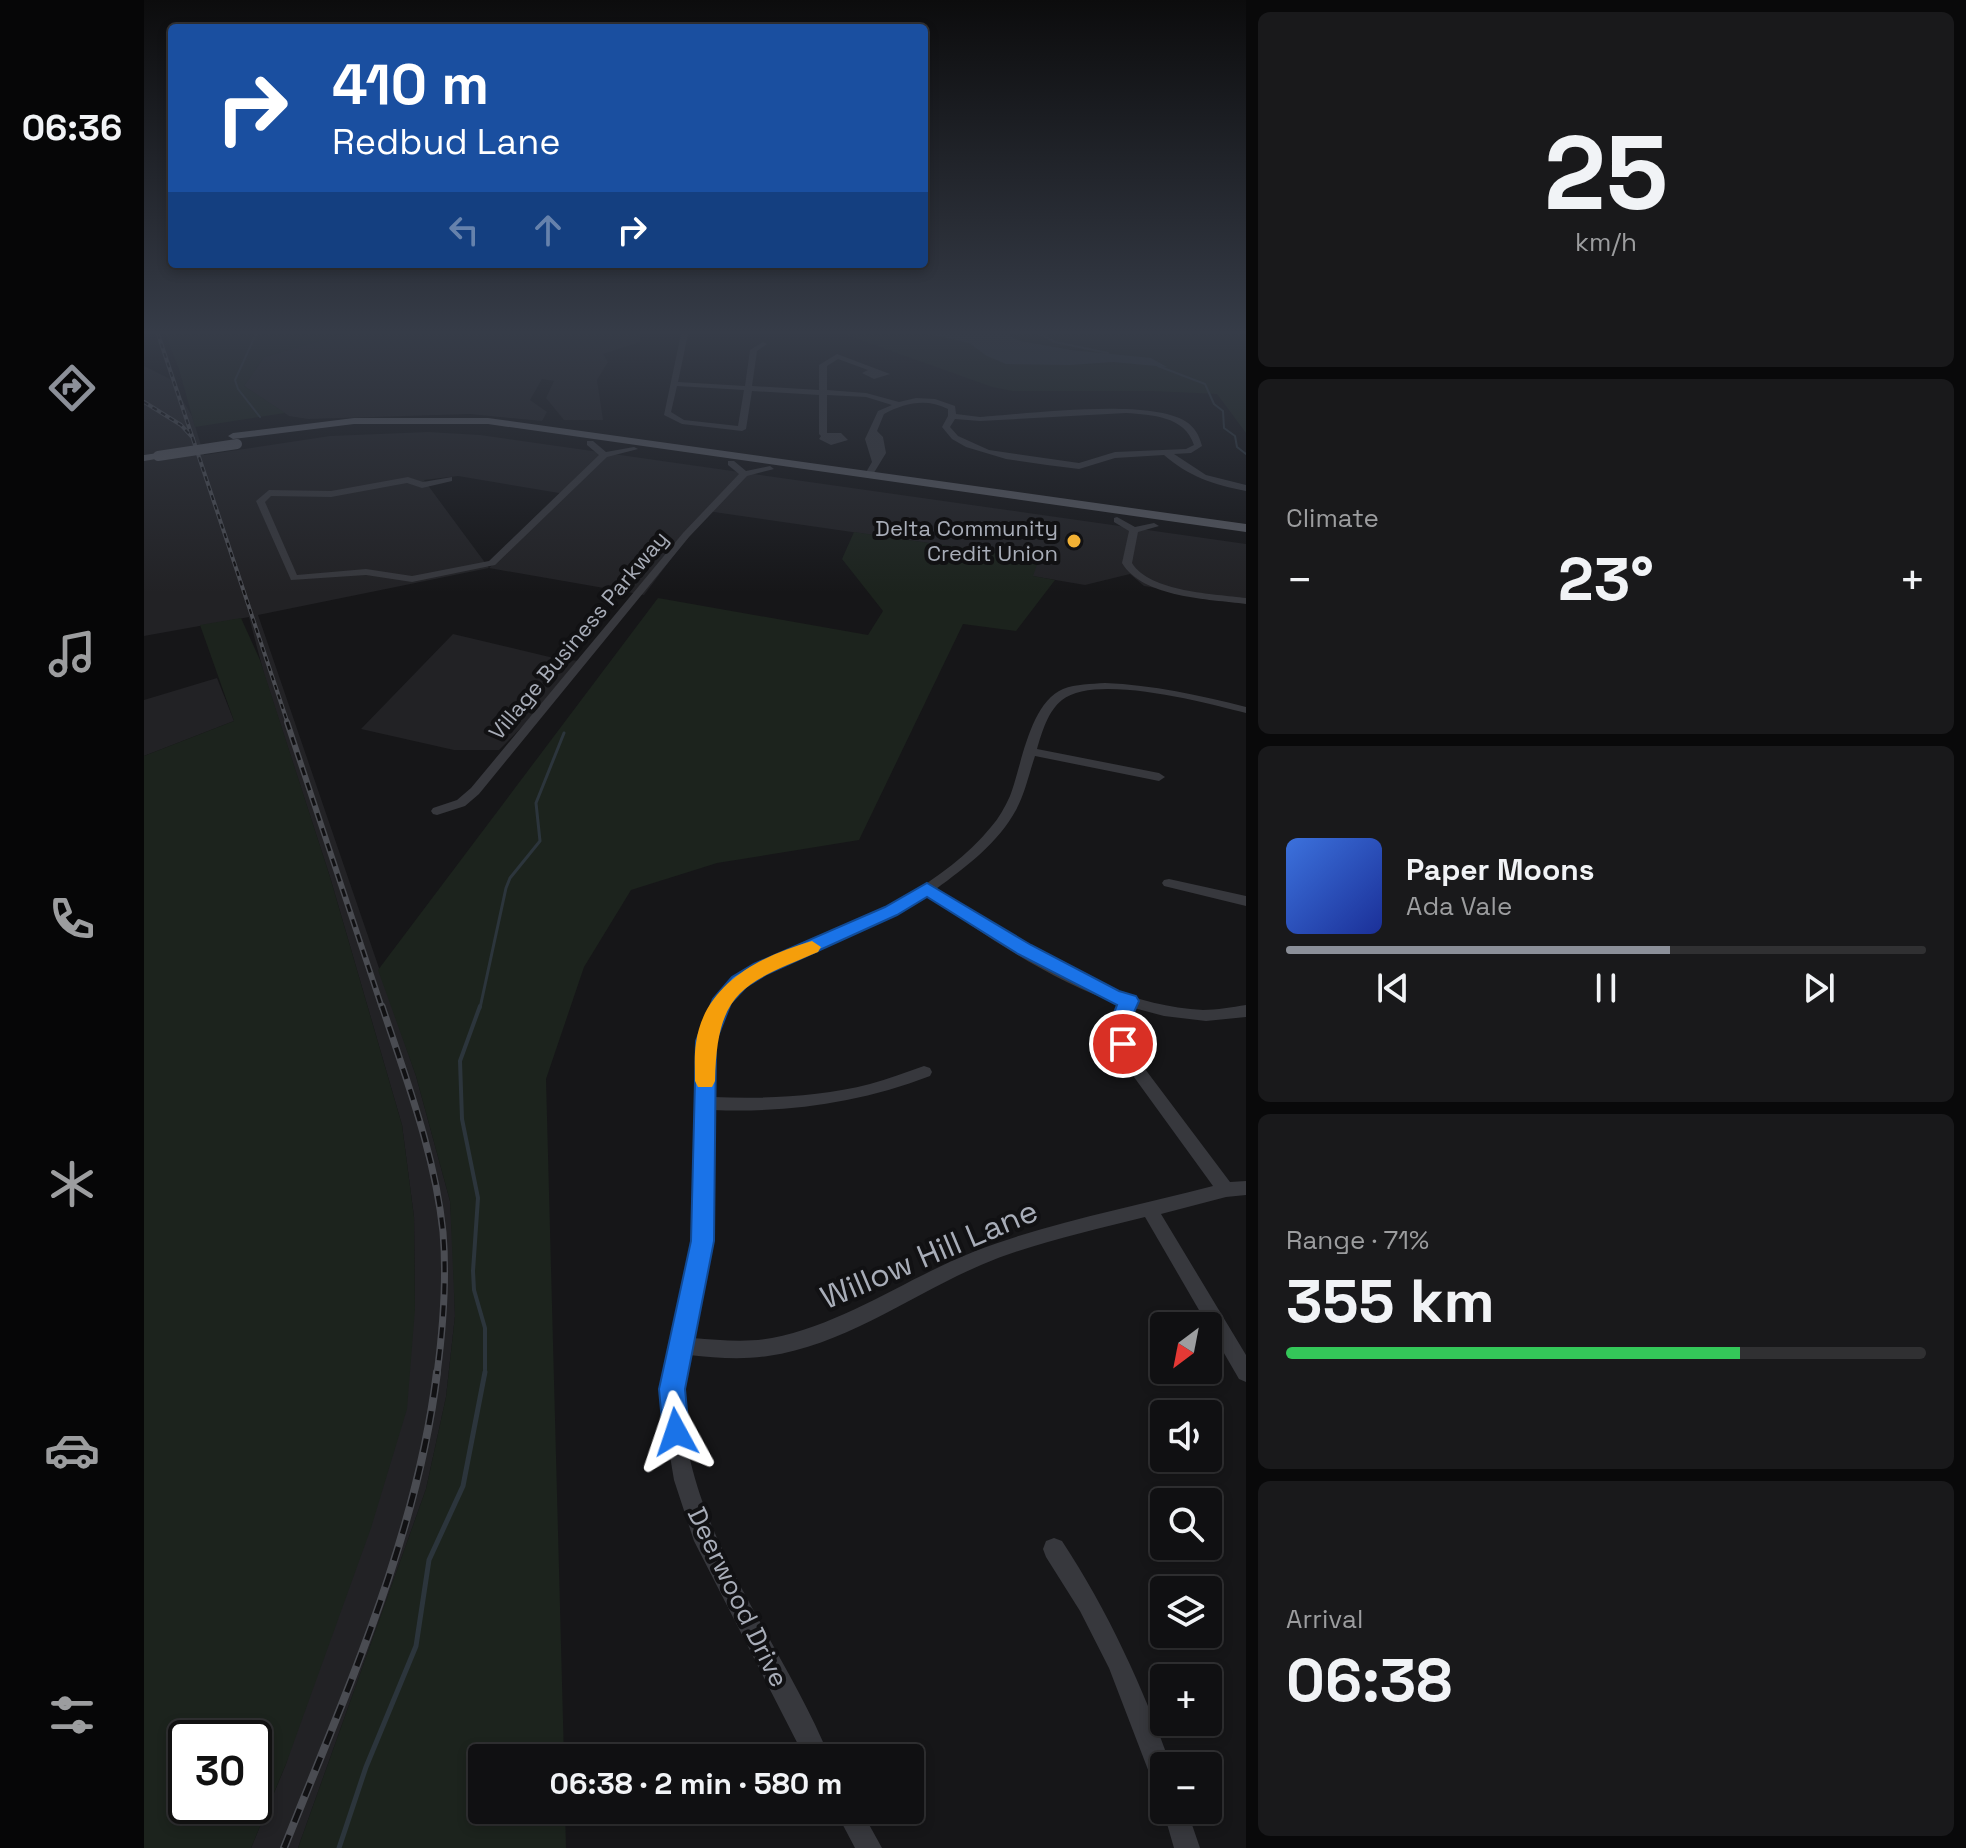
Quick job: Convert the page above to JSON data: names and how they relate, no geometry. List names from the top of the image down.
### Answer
{
  "streets": {
    "street": ["Village Business Parkway", "Willow Hill Lane", "Deerwood Drive"]
  },
  "crossings": [
    ["Willow Hill Lane", "Deerwood Drive"]
  ],
  "places": ["Delta Community Credit Union"],
  "north": "bottom left",
  "page": {
    "tabs": "06:36",
    "tile": [
      ["25", "km/h"],
      "Climate",
      ["Range · 71%", "355 km"],
      ["Arrival", "06:38"]
    ],
    "turn": ["410 m", "Redbud Lane"],
    "heat": ["−", "23°", "+"],
    "song": ["Paper Moons", "Ada Vale"],
    "map_buttons": ["+", "−"],
    "limit": "30",
    "trip": "06:38 · 2 min · 580 m"
  }
}
